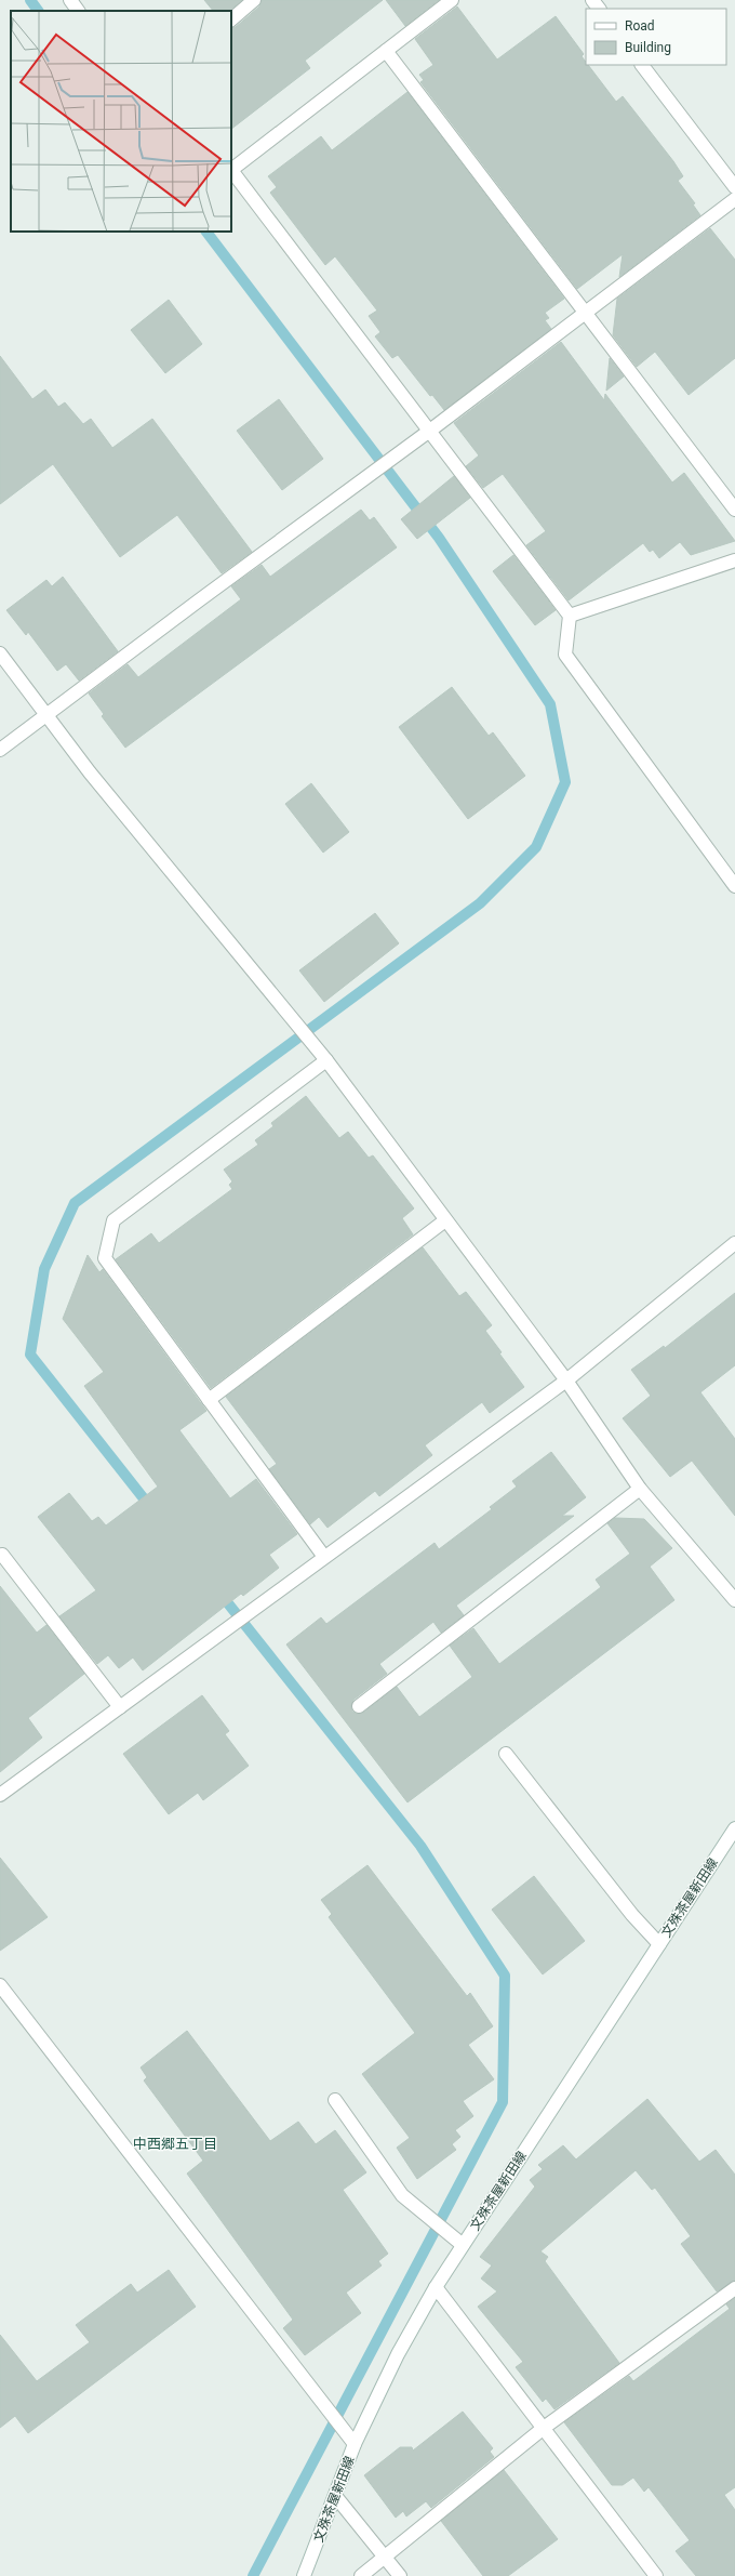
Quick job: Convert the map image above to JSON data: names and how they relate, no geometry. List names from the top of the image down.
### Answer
{
  "streets": {
    "street": ["文殊茶屋新田線"]
  },
  "districts": ["中西郷五丁目"],
  "legend": ["Road", "Building"]
}
